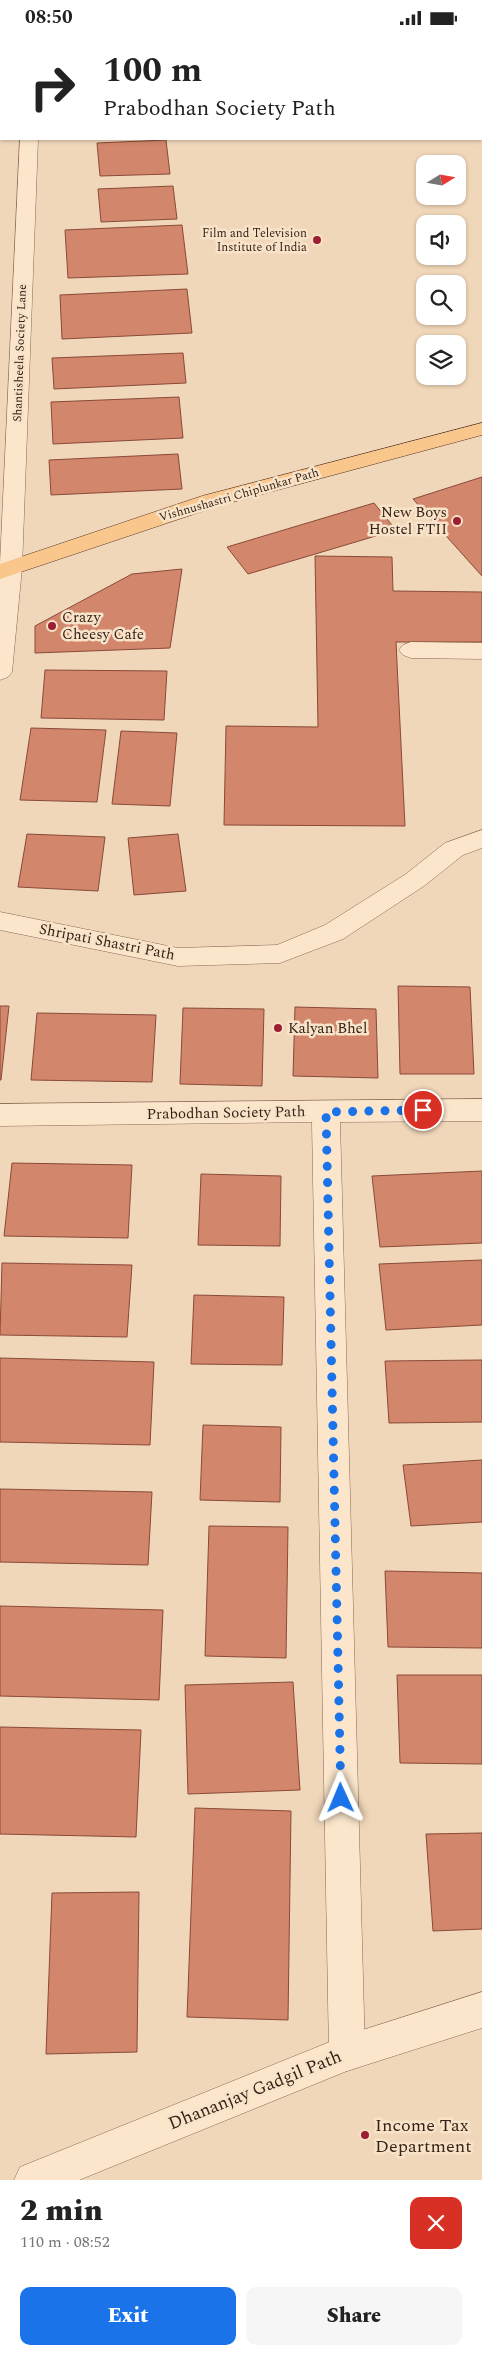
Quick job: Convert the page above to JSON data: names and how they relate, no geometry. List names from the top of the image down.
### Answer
{
  "streets": {
    "main road": ["Vishnushastri Chiplunkar Path"],
    "street": [
      "Shantisheela Society Lane",
      "Shripati Shastri Path",
      "Prabodhan Society Path",
      "Dhananjay Gadgil Path"
    ]
  },
  "crossings": [
    ["Shantisheela Society Lane", "Vishnushastri Chiplunkar Path"]
  ],
  "places": [
    "Film and Television Institute of India",
    "New Boys Hostel FTII",
    "Crazy Cheesy Cafe",
    "Kalyan Bhel",
    "Income Tax Department"
  ],
  "north": "right",
  "page": {
    "status": "08:50",
    "turn": ["100 m", "Prabodhan Society Path"],
    "heading": ["2 min", "110 m · 08:52"],
    "buttons": ["Exit", "Share"]
  }
}
